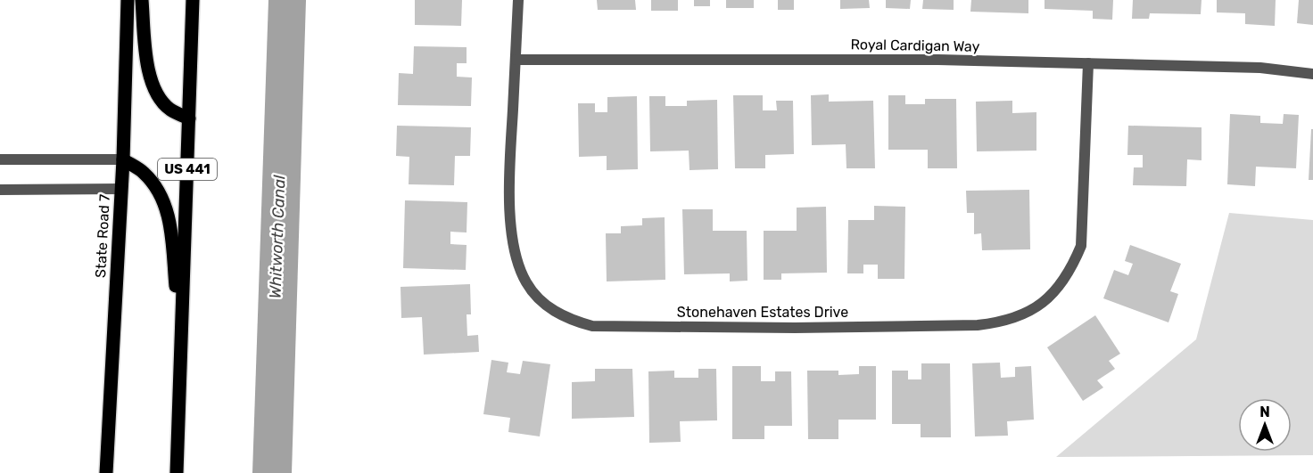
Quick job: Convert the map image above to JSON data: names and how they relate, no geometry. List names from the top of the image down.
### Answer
{
  "streets": {
    "main road": ["US 441", "State Road 7"],
    "street": ["Royal Cardigan Way", "Stonehaven Estates Drive"]
  },
  "crossings": [
    ["Royal Cardigan Way", "Stonehaven Estates Drive"]
  ],
  "water": ["Whitworth Canal"],
  "north": "top"
}
